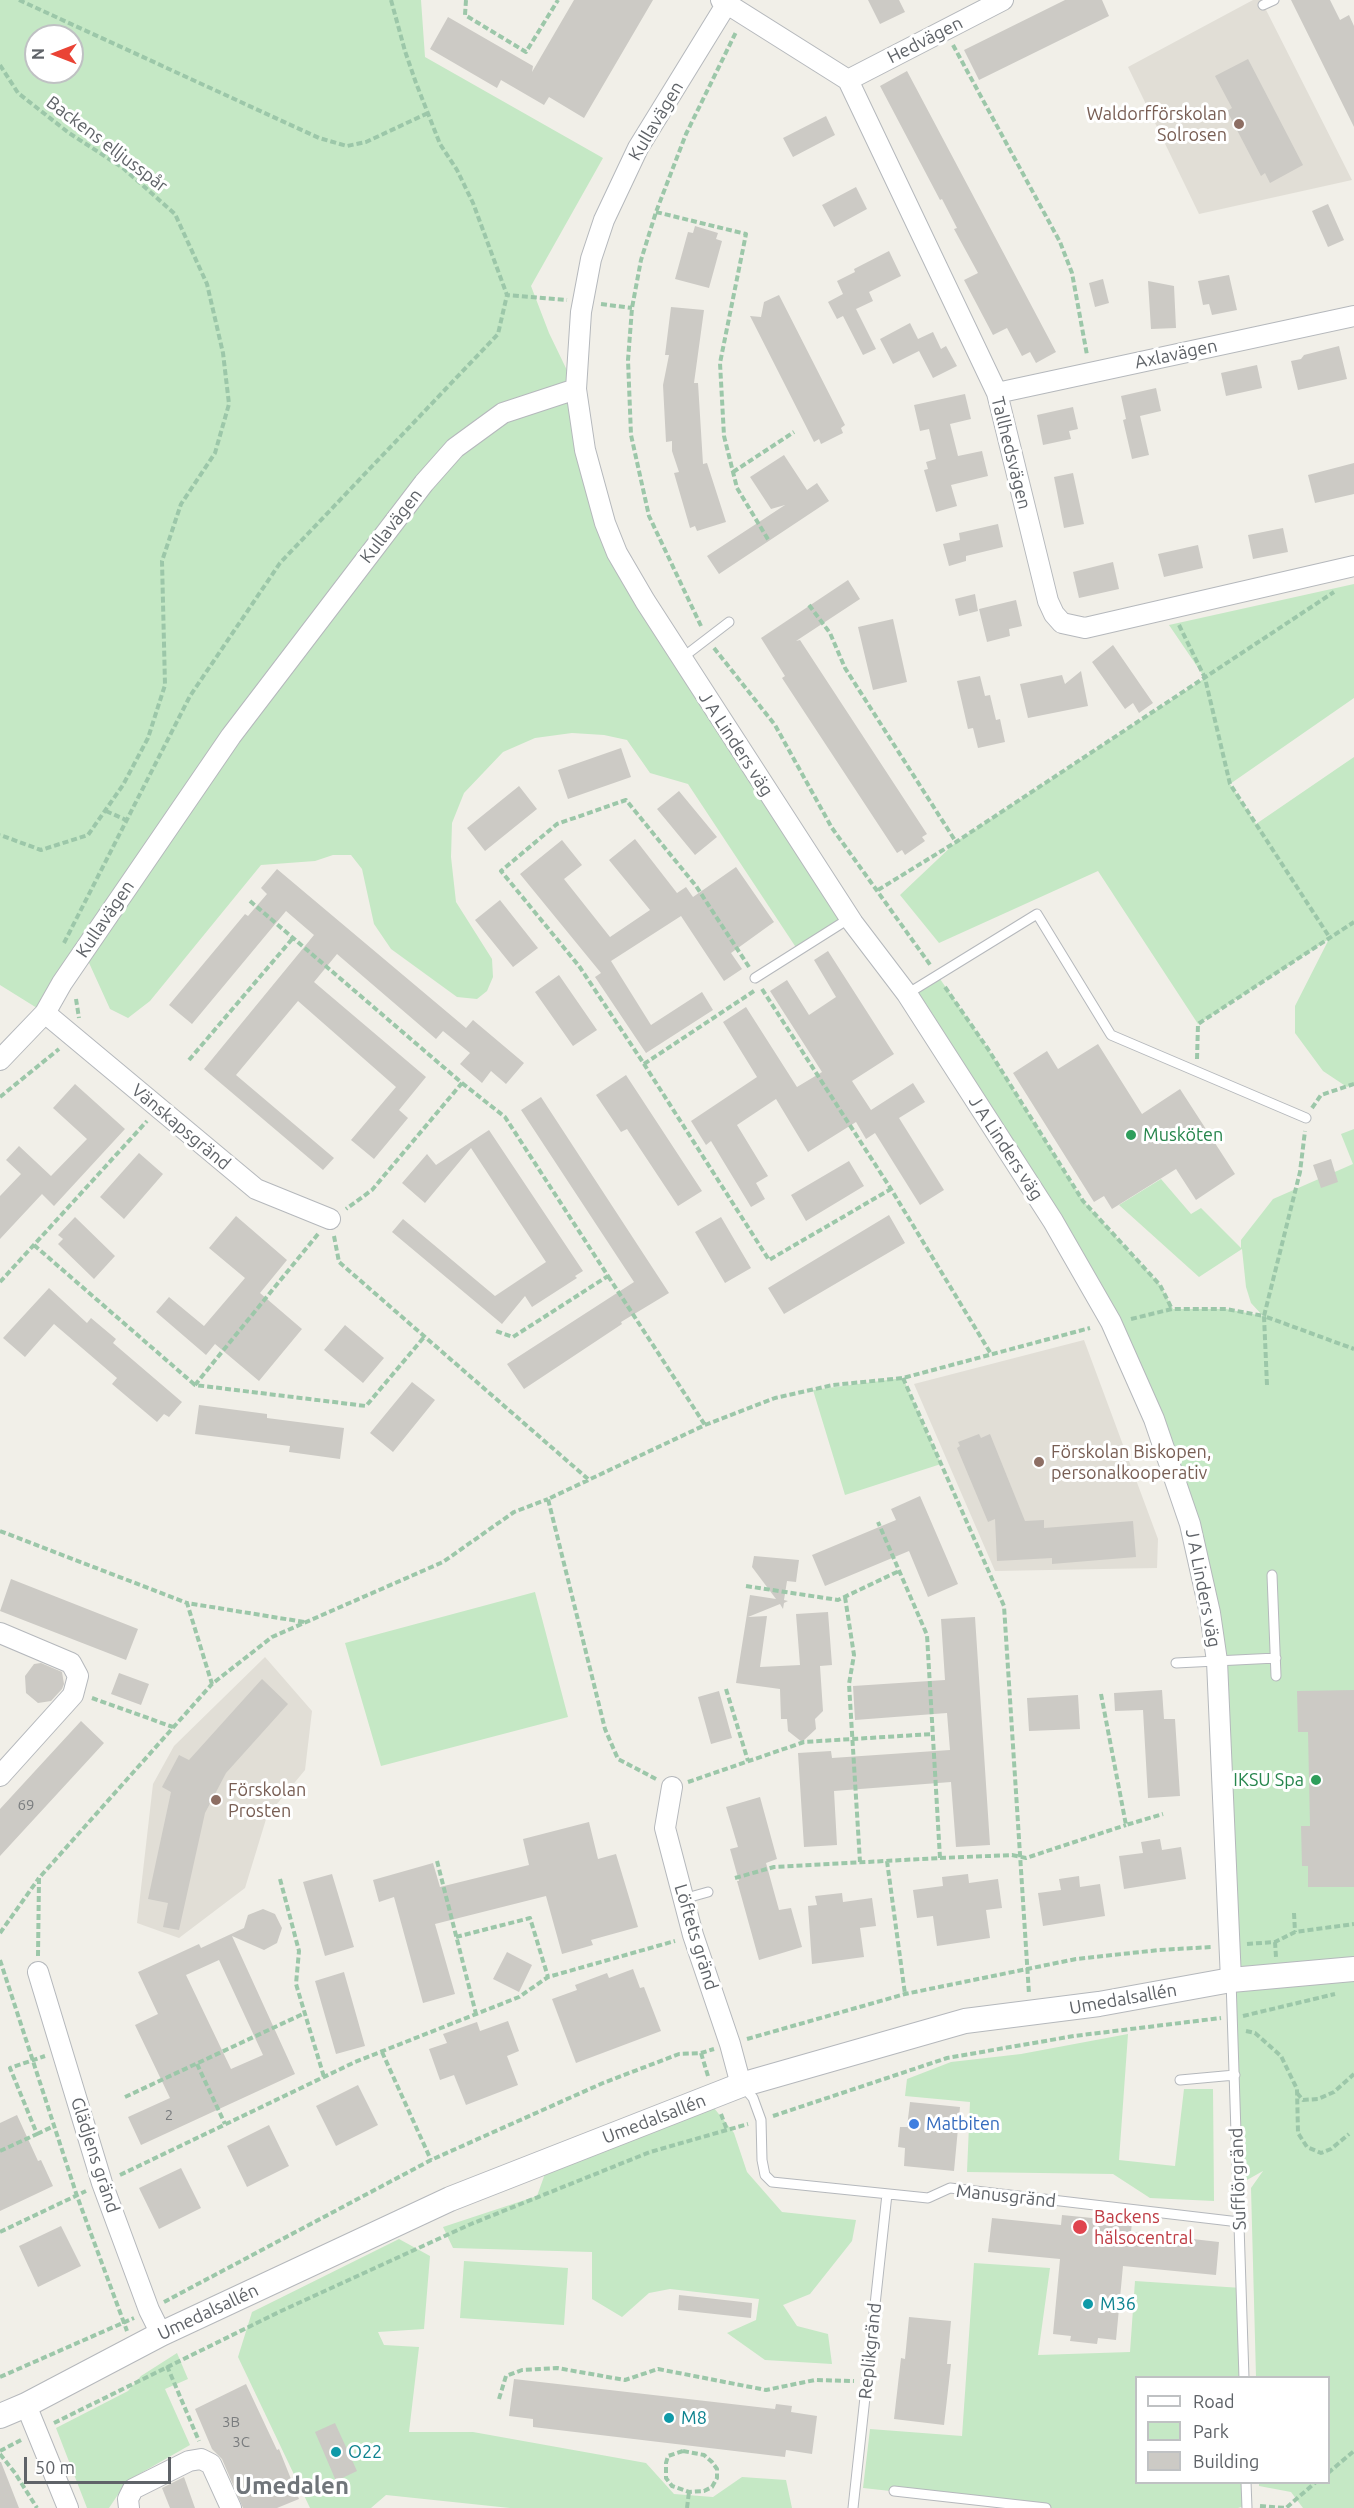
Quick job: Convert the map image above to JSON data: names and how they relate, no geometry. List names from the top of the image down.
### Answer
{
  "streets": {
    "street": [
      "Hedvägen",
      "Kullavägen",
      "Axlavägen",
      "Tallhedsvägen",
      "J A Linders väg",
      "Vänskapsgränd",
      "Löftets gränd",
      "Umedalsallén",
      "Glädjens gränd"
    ],
    "lane": ["Sufflörgränd", "Manusgränd", "Replikgränd"],
    "path": ["Backens elljusspår"]
  },
  "crossings": [
    ["Hedvägen", "Tallhedsvägen"],
    ["Kullavägen", "J A Linders väg"],
    ["Kullavägen", "Vänskapsgränd"],
    ["Axlavägen", "Tallhedsvägen"],
    ["J A Linders väg", "Umedalsallén"],
    ["J A Linders väg", "Sufflörgränd"],
    ["Löftets gränd", "Umedalsallén"],
    ["Löftets gränd", "Manusgränd"],
    ["Umedalsallén", "Glädjens gränd"],
    ["Umedalsallén", "Sufflörgränd"],
    ["Umedalsallén", "Manusgränd"],
    ["Sufflörgränd", "Manusgränd"],
    ["Manusgränd", "Replikgränd"]
  ],
  "districts": ["Umedalen"],
  "places": [
    "Waldorfförskolan Solrosen",
    "Musköten",
    "Förskolan Biskopen, personalkooperativ",
    "IKSU Spa",
    "Förskolan Prosten",
    "Matbiten",
    "Backens hälsocentral",
    "M36",
    "M8",
    "O22"
  ],
  "house_numbers": [
    "69",
    "2",
    "3B",
    "3C"
  ],
  "legend": ["Road", "Park", "Building"],
  "scale_bar": "50 m",
  "north": "left"
}
